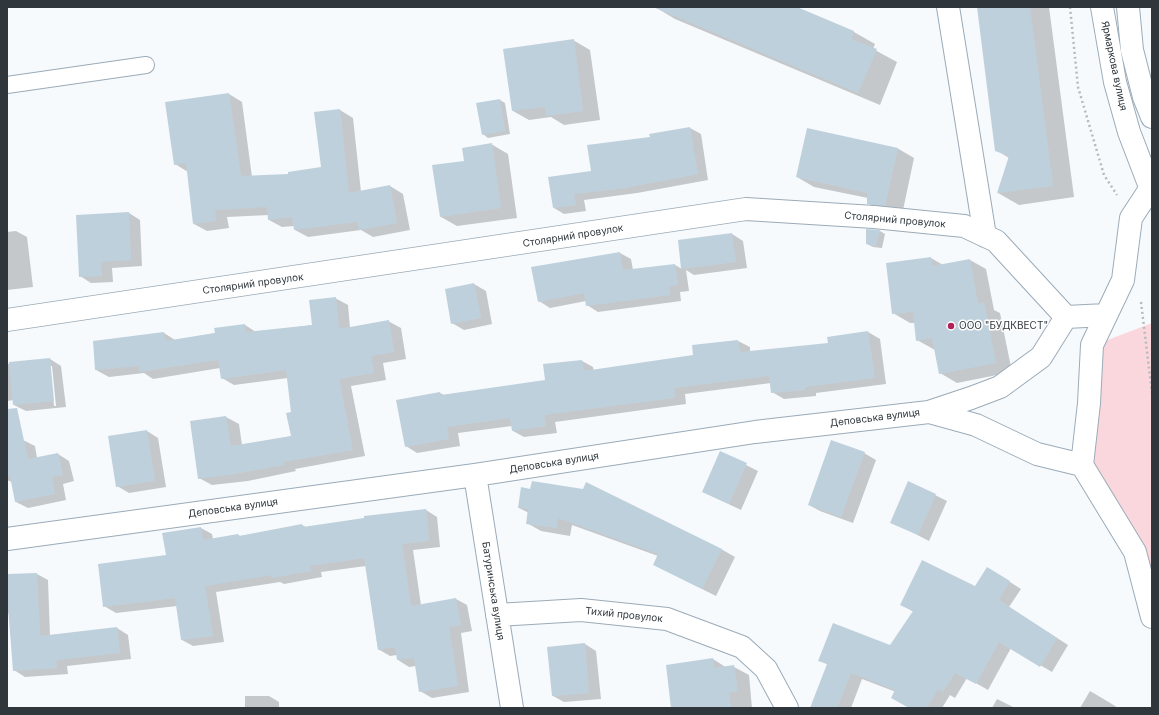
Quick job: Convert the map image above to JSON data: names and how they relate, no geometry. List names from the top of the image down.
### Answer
{
  "streets": {
    "street": [
      "Ярмаркова вулиця",
      "Столярний провулок",
      "Деповська вулиця",
      "Батуринська вулиця",
      "Тихий провулок"
    ]
  },
  "crossings": [
    ["Столярний провулок", "Деповська вулиця"],
    ["Деповська вулиця", "Батуринська вулиця"],
    ["Батуринська вулиця", "Тихий провулок"]
  ],
  "places": ["ООО \"БУДКВЕСТ\""]
}
